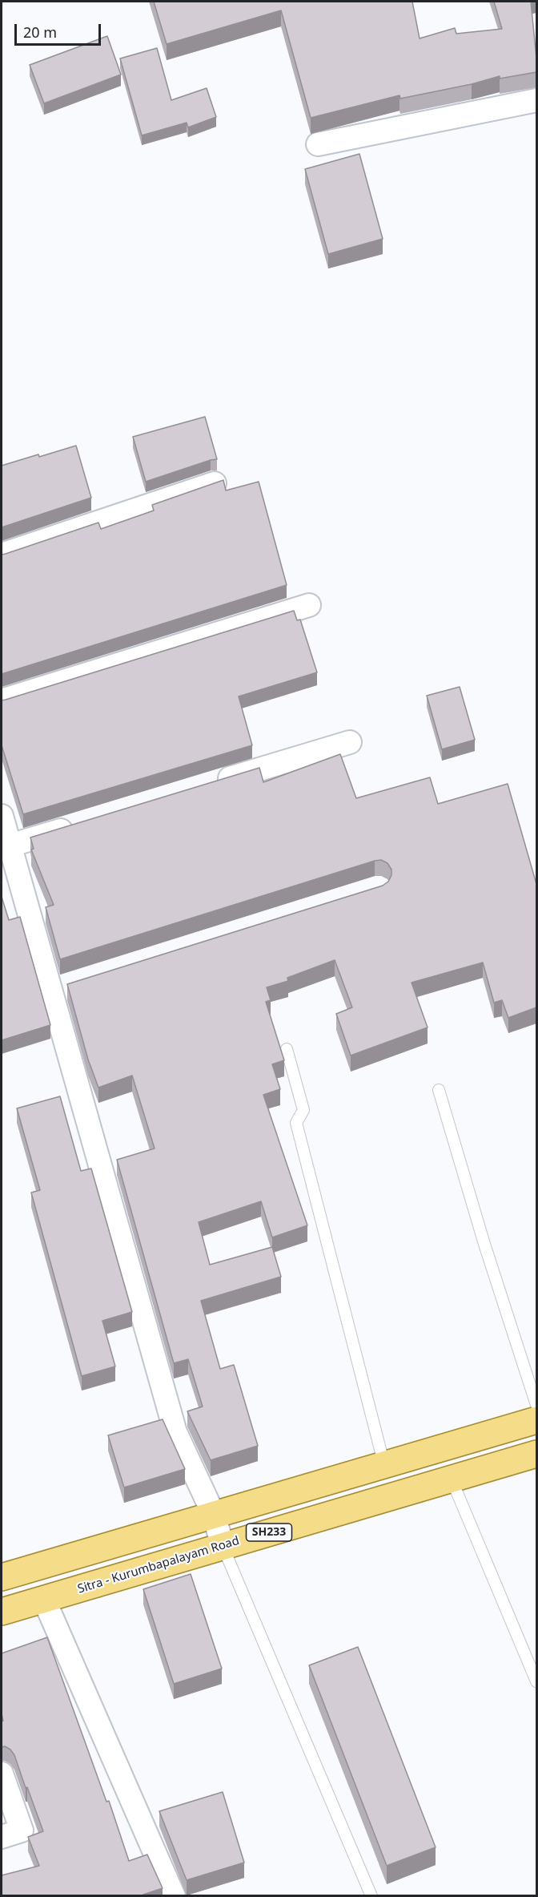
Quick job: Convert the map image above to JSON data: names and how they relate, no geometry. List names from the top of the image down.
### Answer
{
  "streets": {
    "main road": ["SH233", "Sitra - Kurumbapalayam Road"]
  },
  "scale_bar": "20 m"
}
